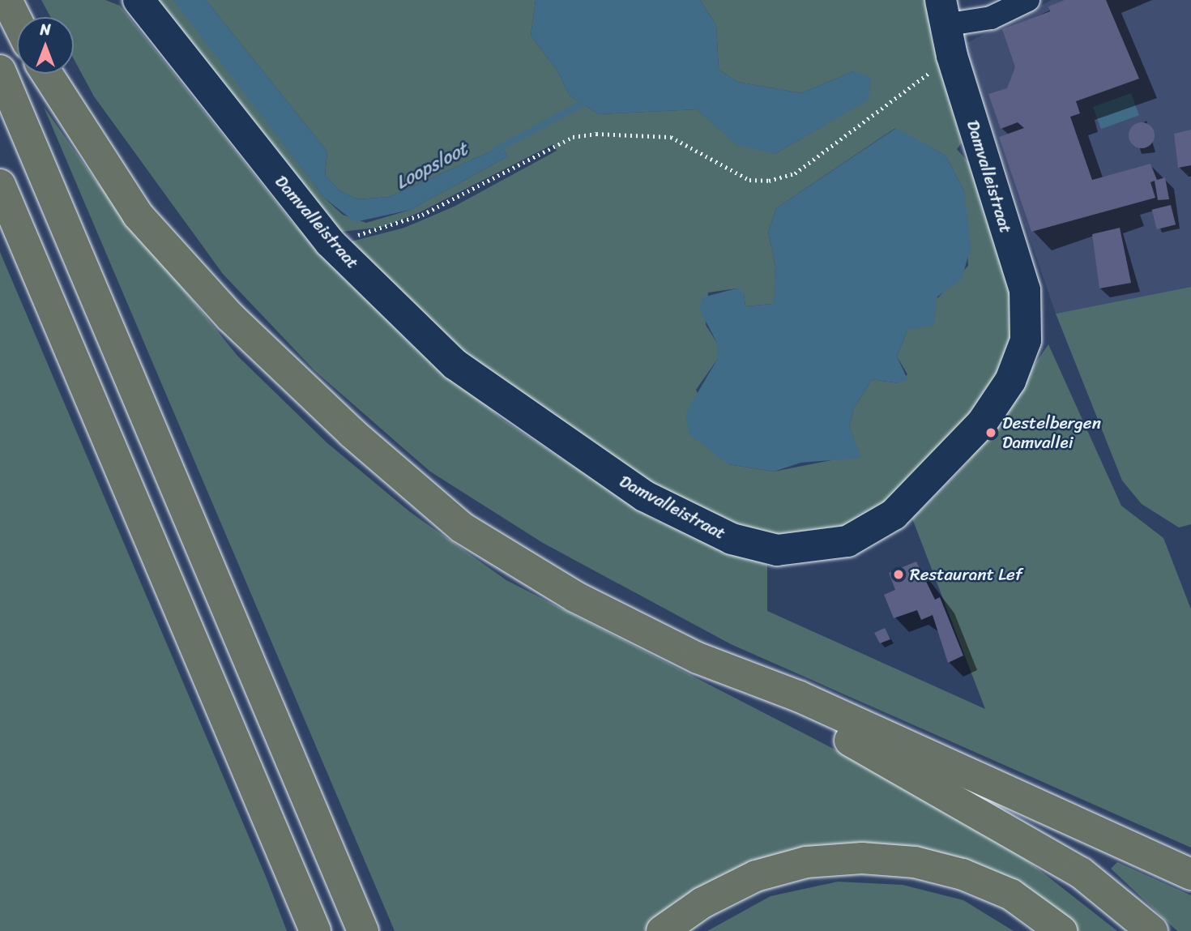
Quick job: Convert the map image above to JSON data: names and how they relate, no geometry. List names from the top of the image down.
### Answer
{
  "streets": {
    "street": ["Damvalleistraat"]
  },
  "water": ["Loopsloot"],
  "places": ["Destelbergen Damvallei", "Restaurant Lef"],
  "north": "top"
}
